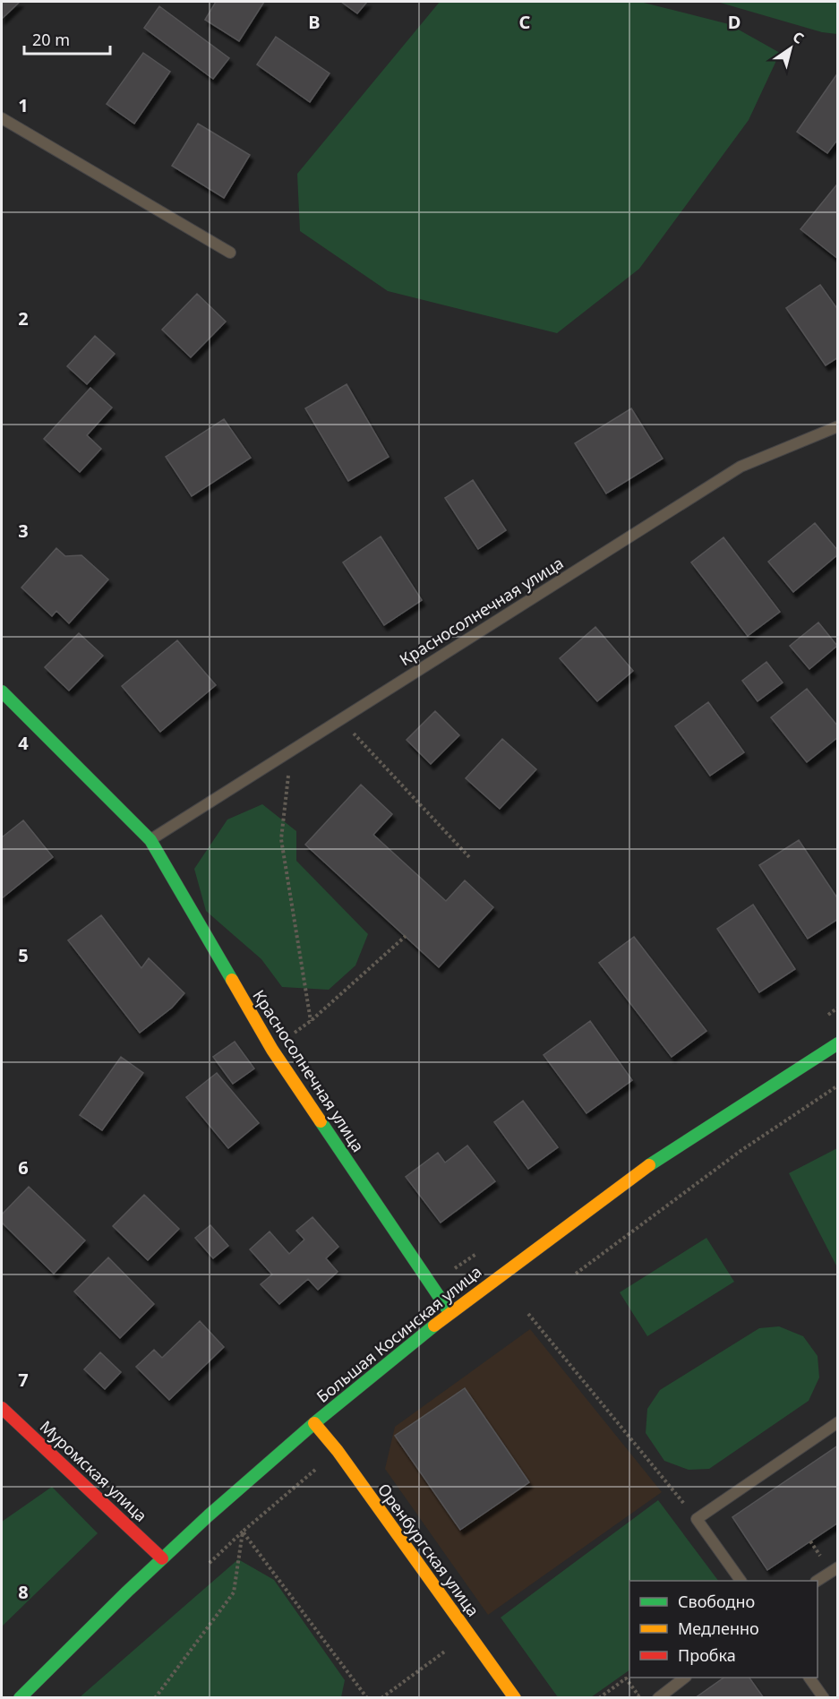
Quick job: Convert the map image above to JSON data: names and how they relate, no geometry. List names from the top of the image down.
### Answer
{
  "streets": {
    "street": [
      "Красносолнечная улица",
      "Большая Косинская улица",
      "Муромская улица",
      "Оренбургская улица"
    ]
  },
  "crossings": [
    ["Красносолнечная улица", "Большая Косинская улица"],
    ["Большая Косинская улица", "Муромская улица"],
    ["Большая Косинская улица", "Оренбургская улица"]
  ],
  "legend": ["Свободно", "Медленно", "Пробка"],
  "scale_bar": "20 m",
  "north": "top right",
  "grid": {
    "columns": ["B", "C", "D"],
    "rows": [
      "1",
      "2",
      "3",
      "4",
      "5",
      "6",
      "7",
      "8"
    ]
  }
}
